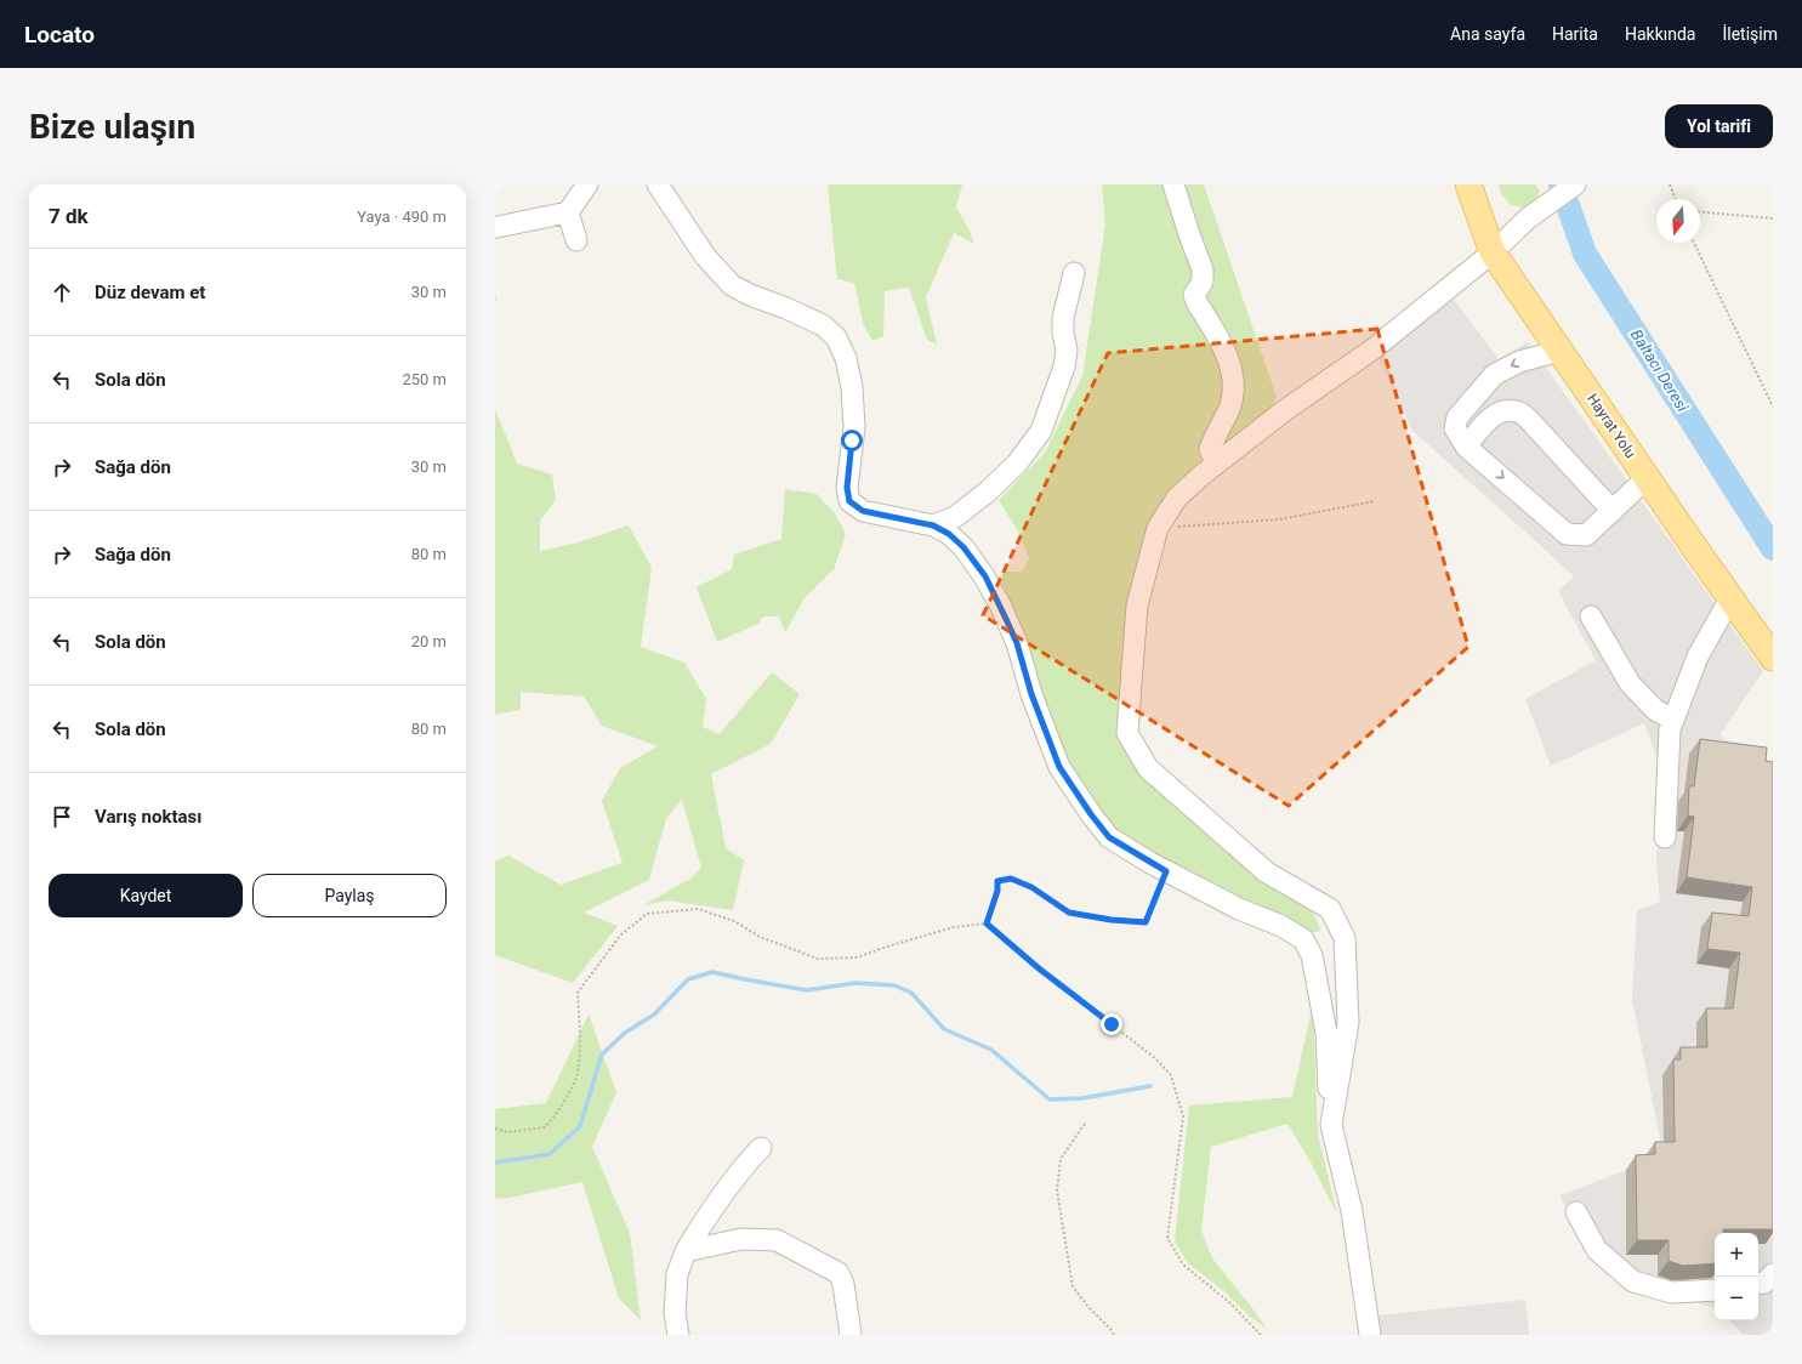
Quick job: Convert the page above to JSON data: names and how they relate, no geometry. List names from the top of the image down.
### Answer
{
  "streets": {
    "main road": ["Hayrat Yolu"]
  },
  "water": ["Baltacı Deresi"],
  "north": "bottom",
  "page": {
    "header": "Locato",
    "nav": [
      "Ana sayfa",
      "Harita",
      "Hakkında",
      "İletişim"
    ],
    "buttons": [
      "Yol tarifi",
      ["Kaydet", "Paylaş"]
    ],
    "title": "Bize ulaşın",
    "heading": ["7 dk", "Yaya · 490 m"],
    "list": [
      ["Düz devam et", "30 m"],
      ["Sola dön", "250 m"],
      ["Sağa dön", "30 m"],
      ["Sağa dön", "80 m"],
      ["Sola dön", "20 m"],
      ["Sola dön", "80 m"],
      "Varış noktası"
    ],
    "map_buttons": ["+", "−"]
  }
}
